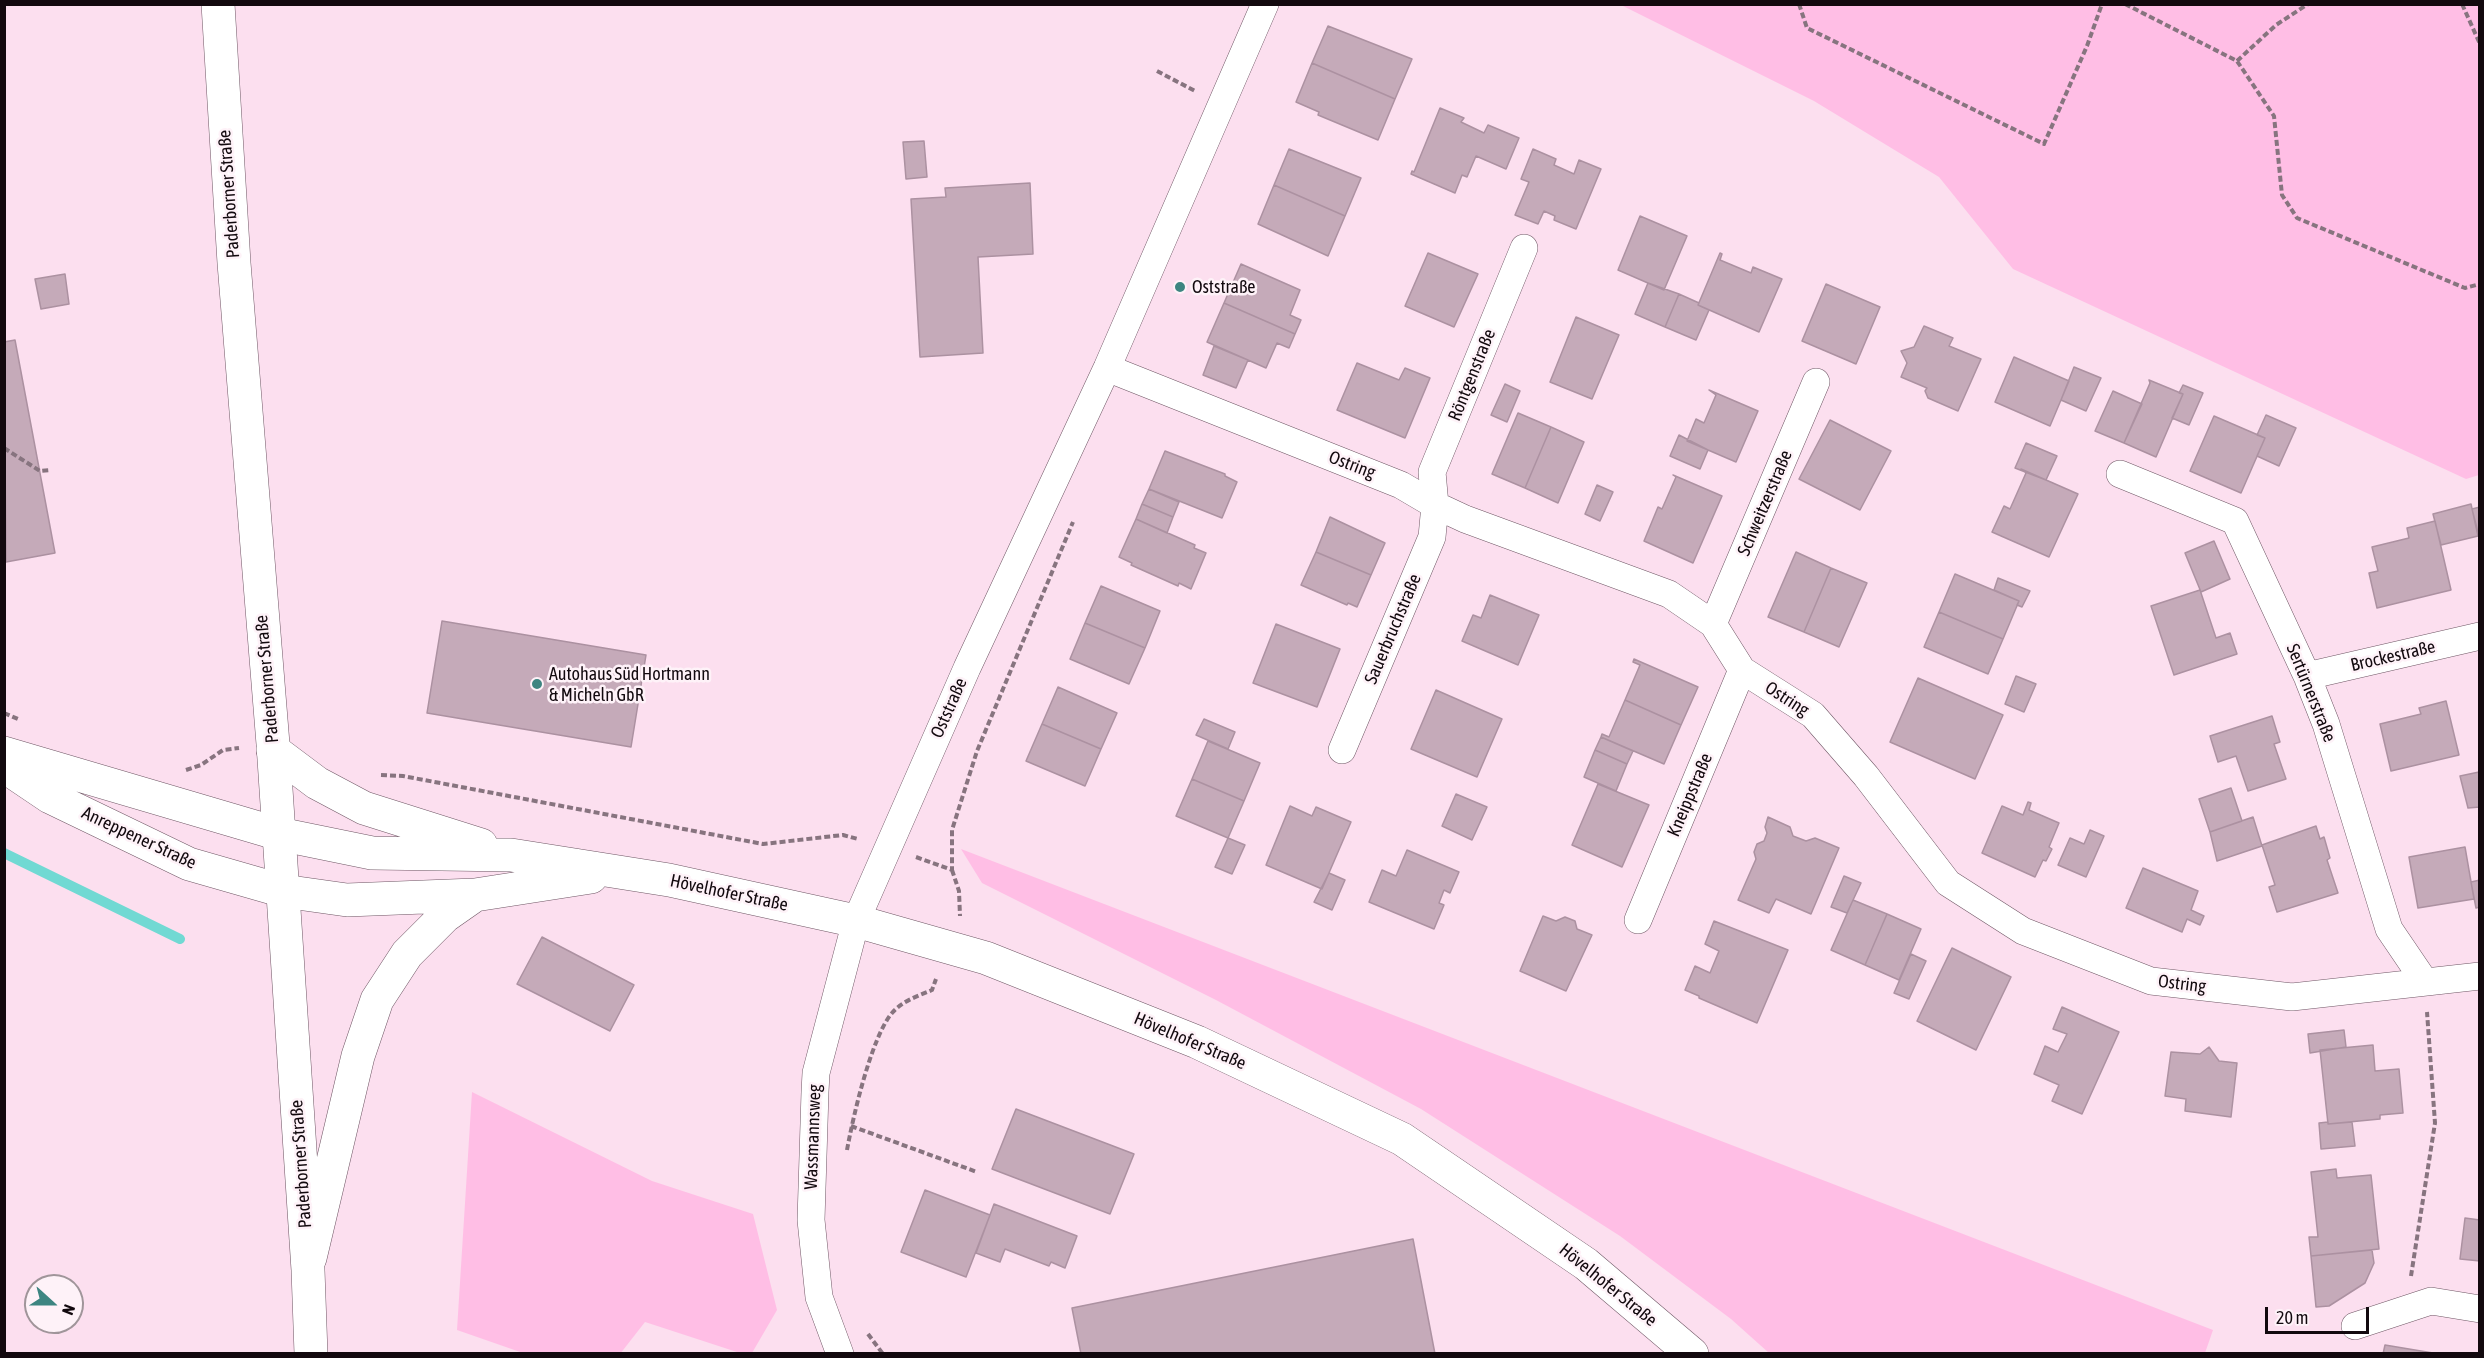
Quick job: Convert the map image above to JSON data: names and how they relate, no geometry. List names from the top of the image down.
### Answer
{
  "streets": {
    "main road": ["Paderborner Straße", "Anreppener Straße", "Hövelhofer Straße"],
    "street": [
      "Röntgenstraße",
      "Ostring",
      "Schweitzerstraße",
      "Sauerbruchstraße",
      "Brockestraße",
      "Sertürnerstraße",
      "Oststraße",
      "Kneippstraße",
      "Wassmannsweg"
    ]
  },
  "crossings": [
    ["Paderborner Straße", "Anreppener Straße"],
    ["Paderborner Straße", "Hövelhofer Straße"],
    ["Röntgenstraße", "Ostring"],
    ["Röntgenstraße", "Sauerbruchstraße"],
    ["Ostring", "Schweitzerstraße"],
    ["Ostring", "Sauerbruchstraße"],
    ["Ostring", "Sertürnerstraße"],
    ["Ostring", "Oststraße"],
    ["Ostring", "Kneippstraße"],
    ["Brockestraße", "Sertürnerstraße"],
    ["Oststraße", "Hövelhofer Straße"],
    ["Oststraße", "Wassmannsweg"],
    ["Anreppener Straße", "Hövelhofer Straße"],
    ["Hövelhofer Straße", "Wassmannsweg"]
  ],
  "places": ["Oststraße", "Autohaus Süd Hortmann & Micheln GbR"],
  "scale_bar": "20 m",
  "north": "right"
}
